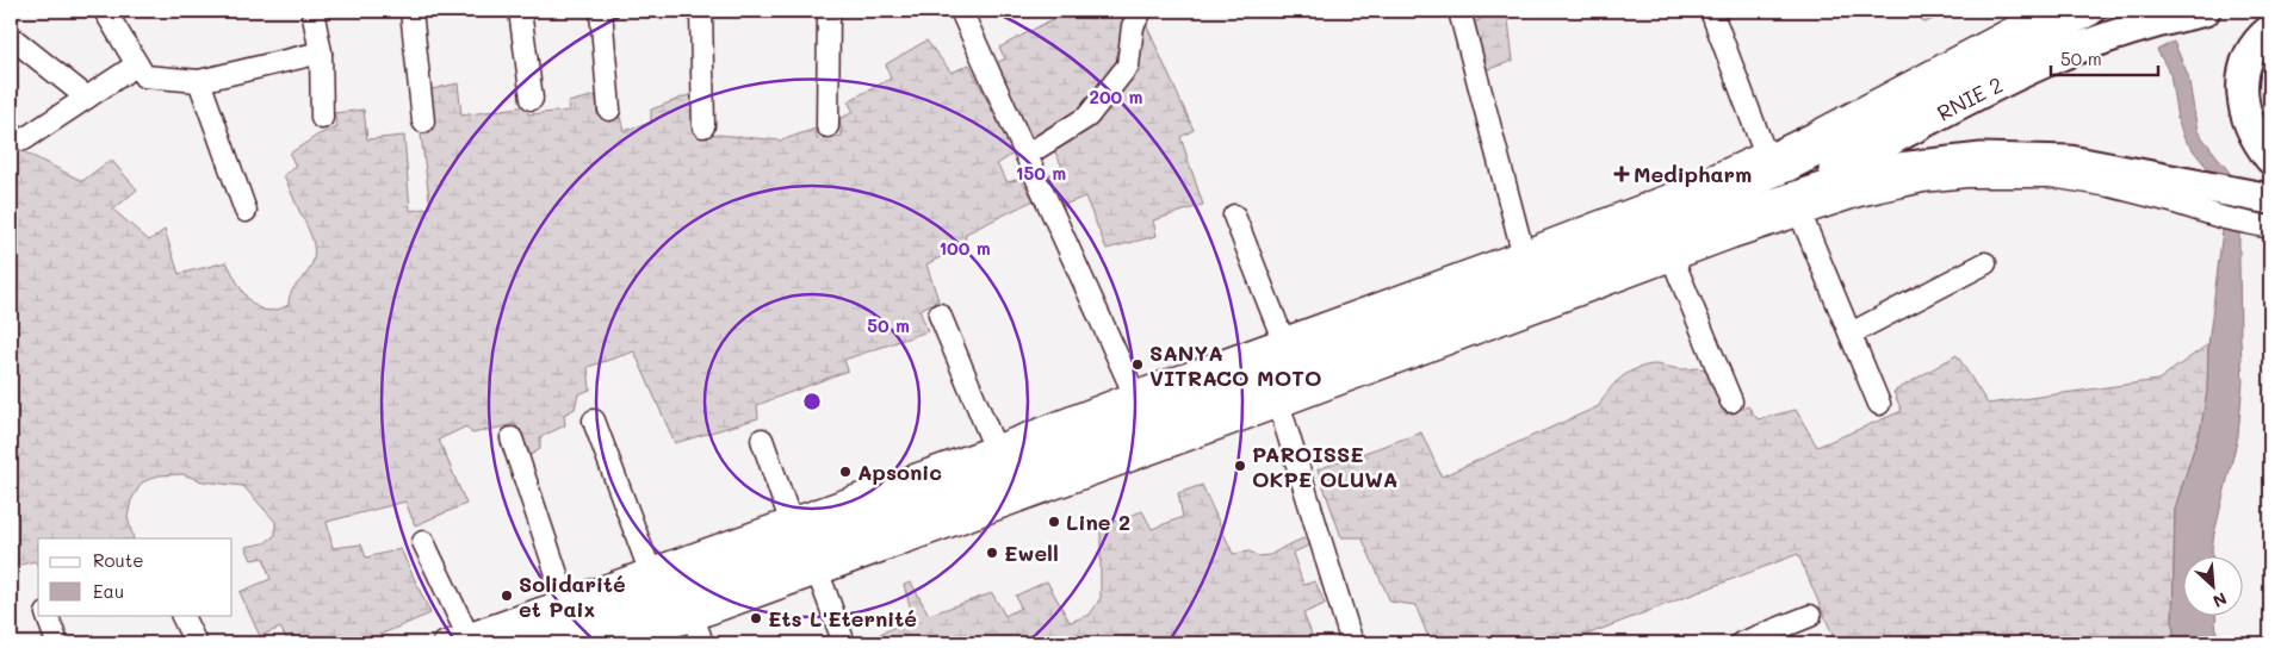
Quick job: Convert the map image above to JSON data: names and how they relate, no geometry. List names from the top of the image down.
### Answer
{
  "streets": {
    "highway": ["RNIE 2"]
  },
  "places": {
    "health": ["Medipharm"],
    "other": [
      "SANYA VITRACO MOTO",
      "PAROISSE OKPE OLUWA",
      "Apsonic",
      "Line 2",
      "Ewell",
      "Solidarité et Paix",
      "Ets L'Eternité"
    ]
  },
  "legend": ["Route", "Eau"],
  "scale_bar": "50 m",
  "north": "bottom right",
  "rings": [
    "200 m",
    "150 m",
    "100 m",
    "50 m"
  ]
}
